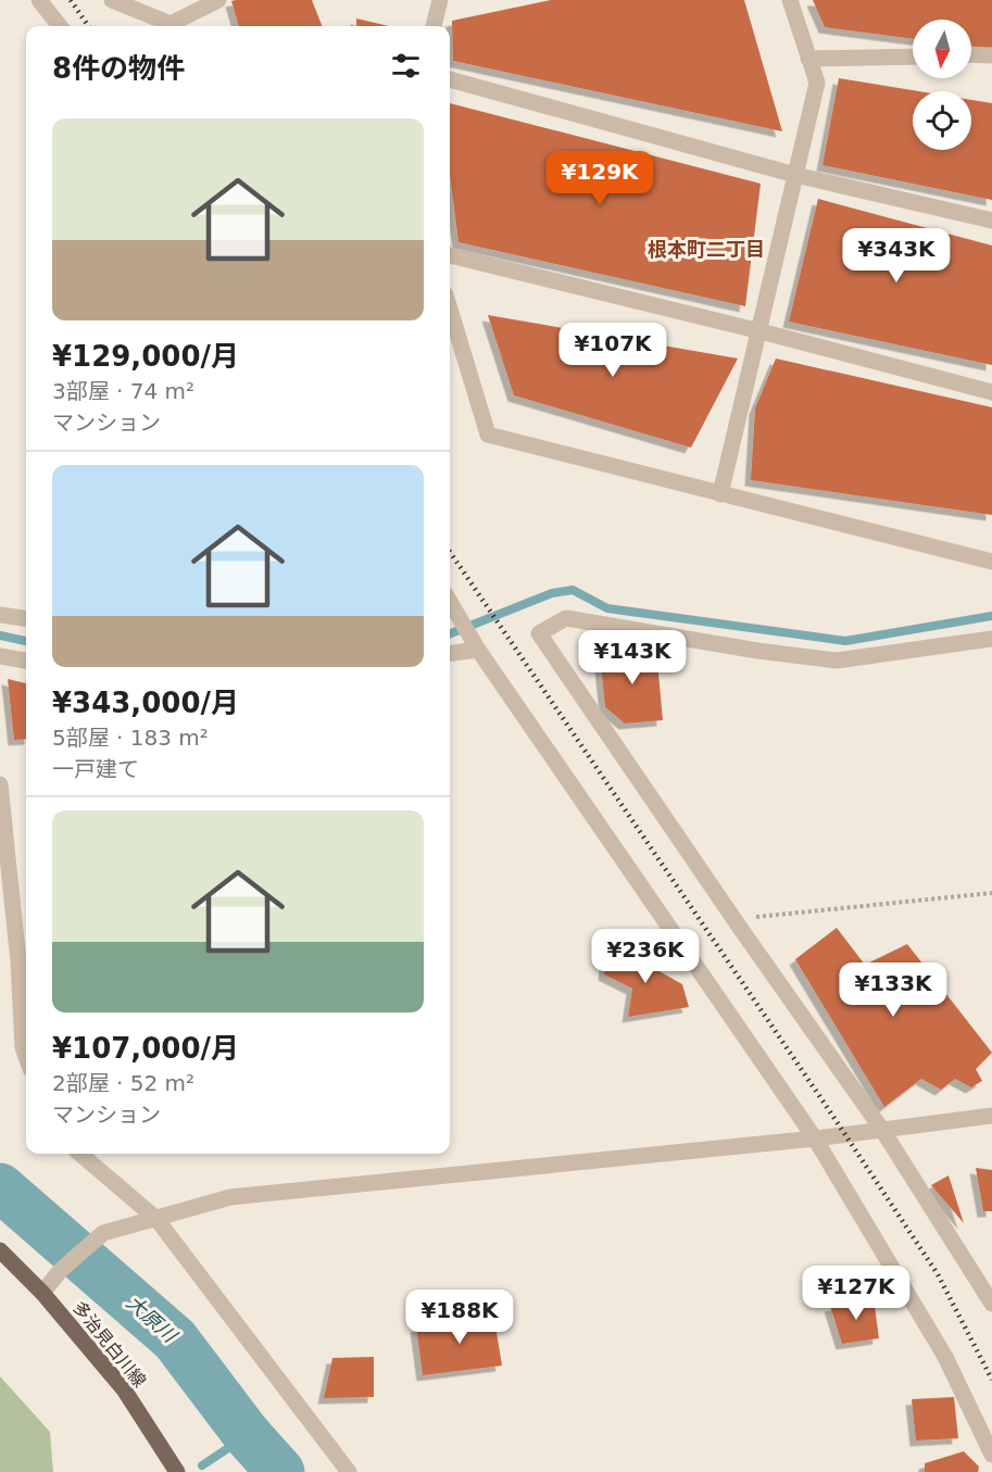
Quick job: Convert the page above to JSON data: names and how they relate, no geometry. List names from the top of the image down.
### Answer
{
  "streets": {
    "main road": ["多治見白川線"]
  },
  "districts": ["根本町二丁目"],
  "water": ["大原川"],
  "north": "bottom",
  "page": {
    "heading": "8件の物件",
    "list": [
      {
        "name": "¥129,000/月",
        "note": "3部屋 · 74 m² · マンション"
      },
      {
        "name": "¥343,000/月",
        "note": "5部屋 · 183 m² · 一戸建て"
      },
      {
        "name": "¥107,000/月",
        "note": "2部屋 · 52 m² · マンション"
      }
    ],
    "price": [
      "¥129K",
      "¥343K",
      "¥107K",
      "¥143K",
      "¥236K",
      "¥133K",
      "¥127K",
      "¥188K"
    ]
  }
}
